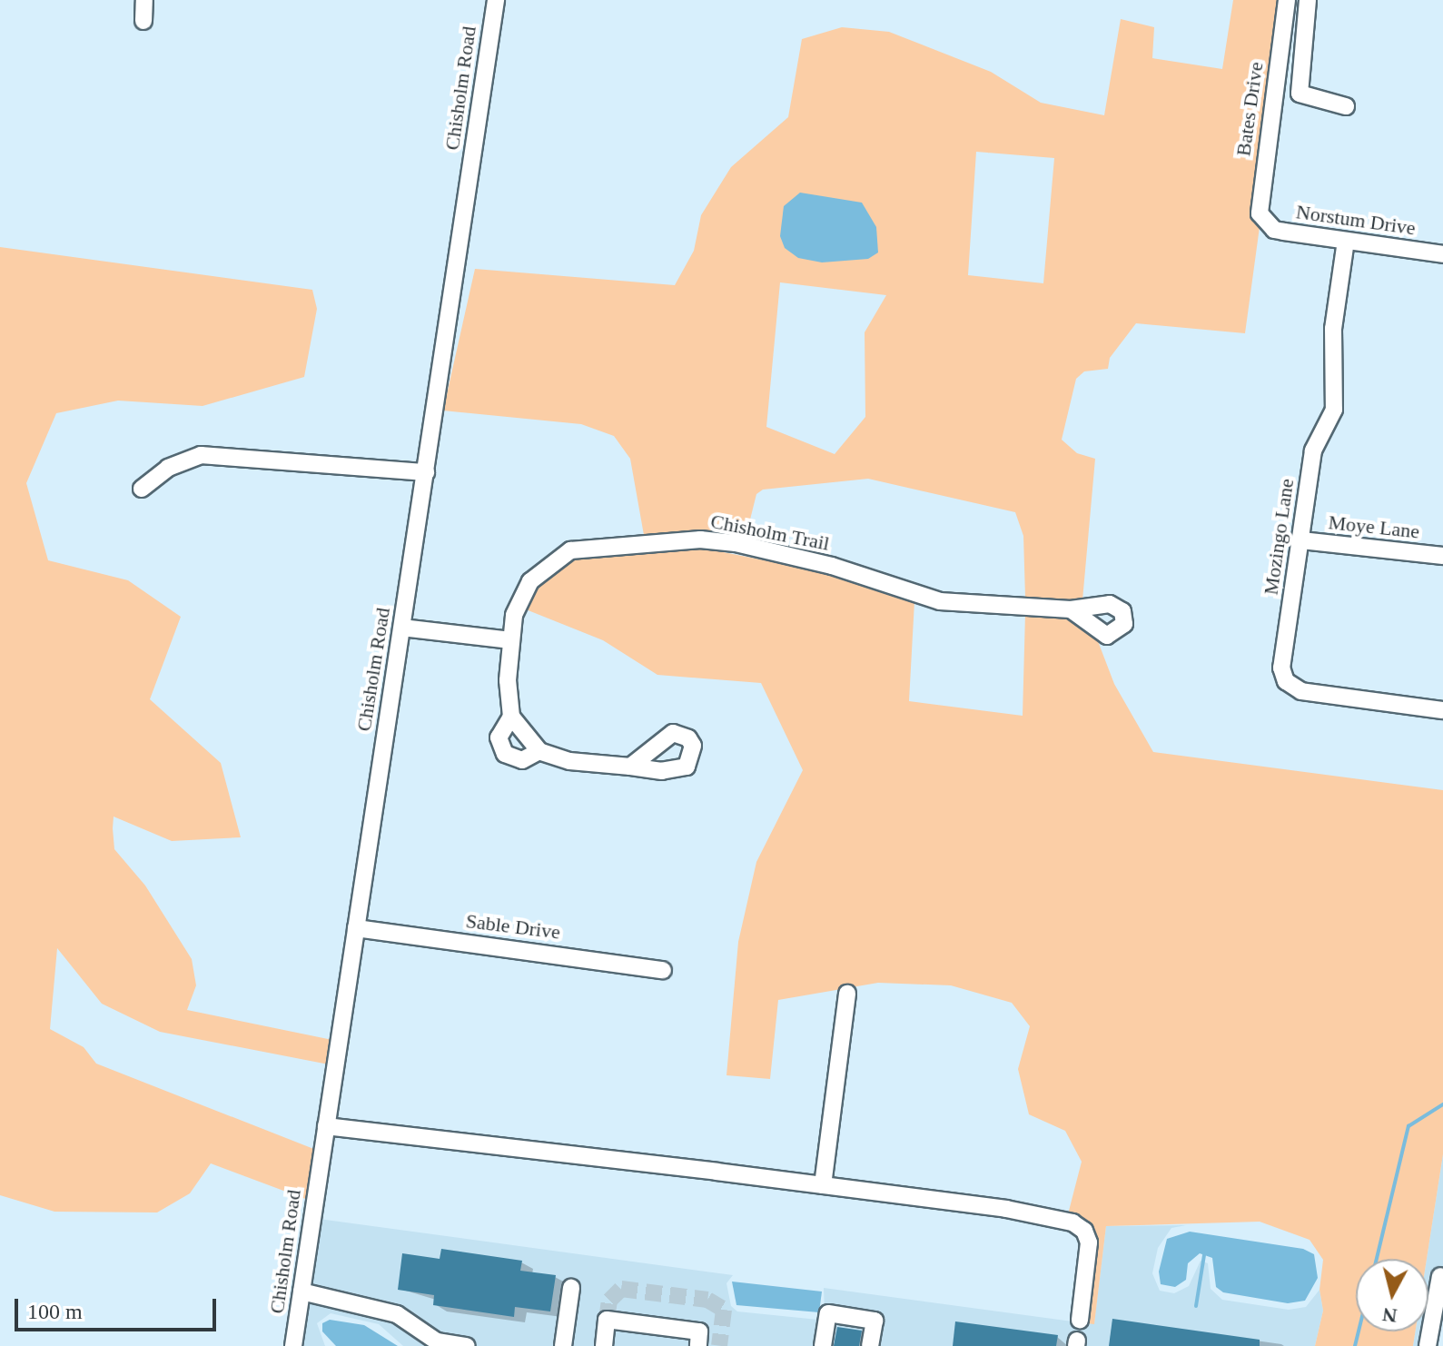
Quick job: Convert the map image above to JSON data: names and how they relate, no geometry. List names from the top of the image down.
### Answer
{
  "streets": {
    "street": [
      "Chisholm Road",
      "Bates Drive",
      "Norstum Drive",
      "Moye Lane",
      "Chisholm Trail",
      "Mozingo Lane",
      "Sable Drive"
    ]
  },
  "crossings": [
    ["Chisholm Road", "Sable Drive"],
    ["Bates Drive", "Norstum Drive"],
    ["Norstum Drive", "Mozingo Lane"],
    ["Moye Lane", "Mozingo Lane"]
  ],
  "scale_bar": "100 m",
  "north": "bottom"
}
